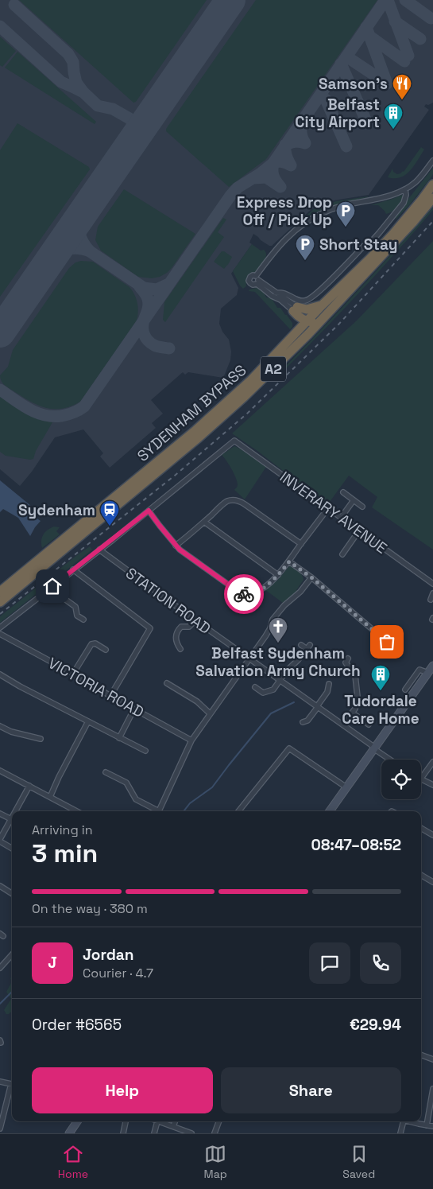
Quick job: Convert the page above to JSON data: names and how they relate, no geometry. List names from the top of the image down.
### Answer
{
  "streets": {
    "highway": ["A2", "SYDENHAM BYPASS"],
    "street": ["INVERARY AVENUE", "STATION ROAD", "VICTORIA ROAD"]
  },
  "places": {
    "restaurant": ["Samson's"],
    "building": ["Belfast City Airport", "Tudordale Care Home"],
    "parking": ["Express Drop Off / Pick Up", "Short Stay"],
    "station": ["Sydenham"],
    "church": ["Belfast Sydenham Salvation Army Church"]
  },
  "page": {
    "heading": ["3 min", "Arriving in", "08:47–08:52"],
    "panel": [
      "Jordan",
      "Courier · 4.7",
      "Order #6565",
      "€29.94"
    ],
    "bar": "On the way · 380 m",
    "round": "J",
    "buttons": ["Help", "Share"],
    "tabs": ["Home", "Map", "Saved"]
  }
}
